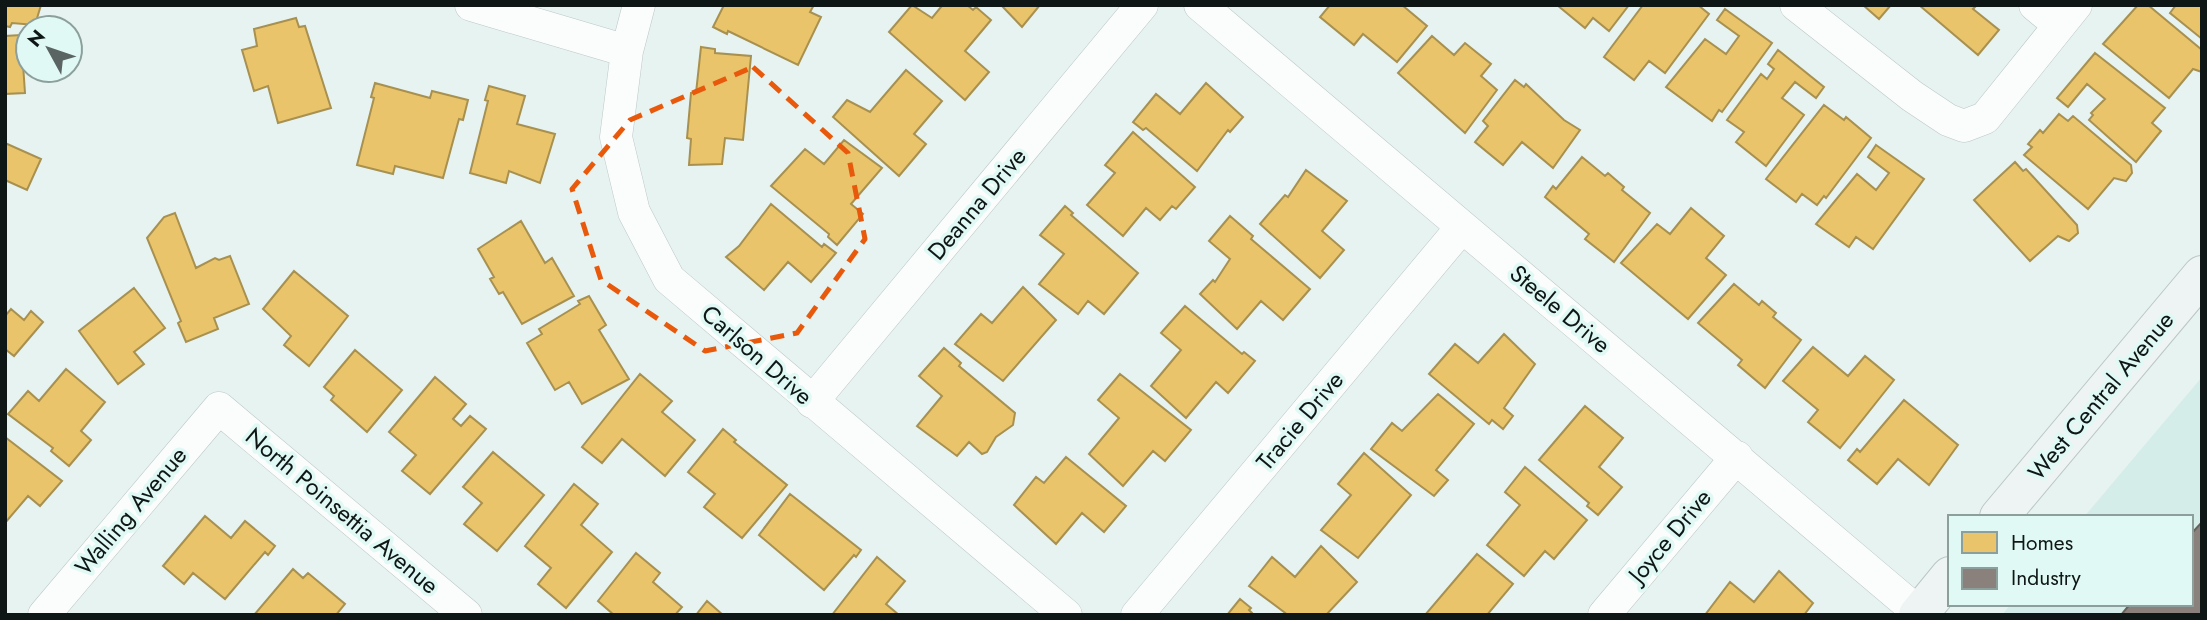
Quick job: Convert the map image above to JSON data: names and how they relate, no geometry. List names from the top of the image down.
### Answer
{
  "streets": {
    "main road": ["West Central Avenue"],
    "street": [
      "Deanna Drive",
      "Steele Drive",
      "Carlson Drive",
      "Tracie Drive",
      "Walling Avenue",
      "North Poinsettia Avenue",
      "Joyce Drive"
    ]
  },
  "crossings": [
    ["Deanna Drive", "Carlson Drive"],
    ["Steele Drive", "Tracie Drive"],
    ["Steele Drive", "Joyce Drive"],
    ["Walling Avenue", "North Poinsettia Avenue"]
  ],
  "legend": ["Homes", "Industry"],
  "north": "top left"
}
